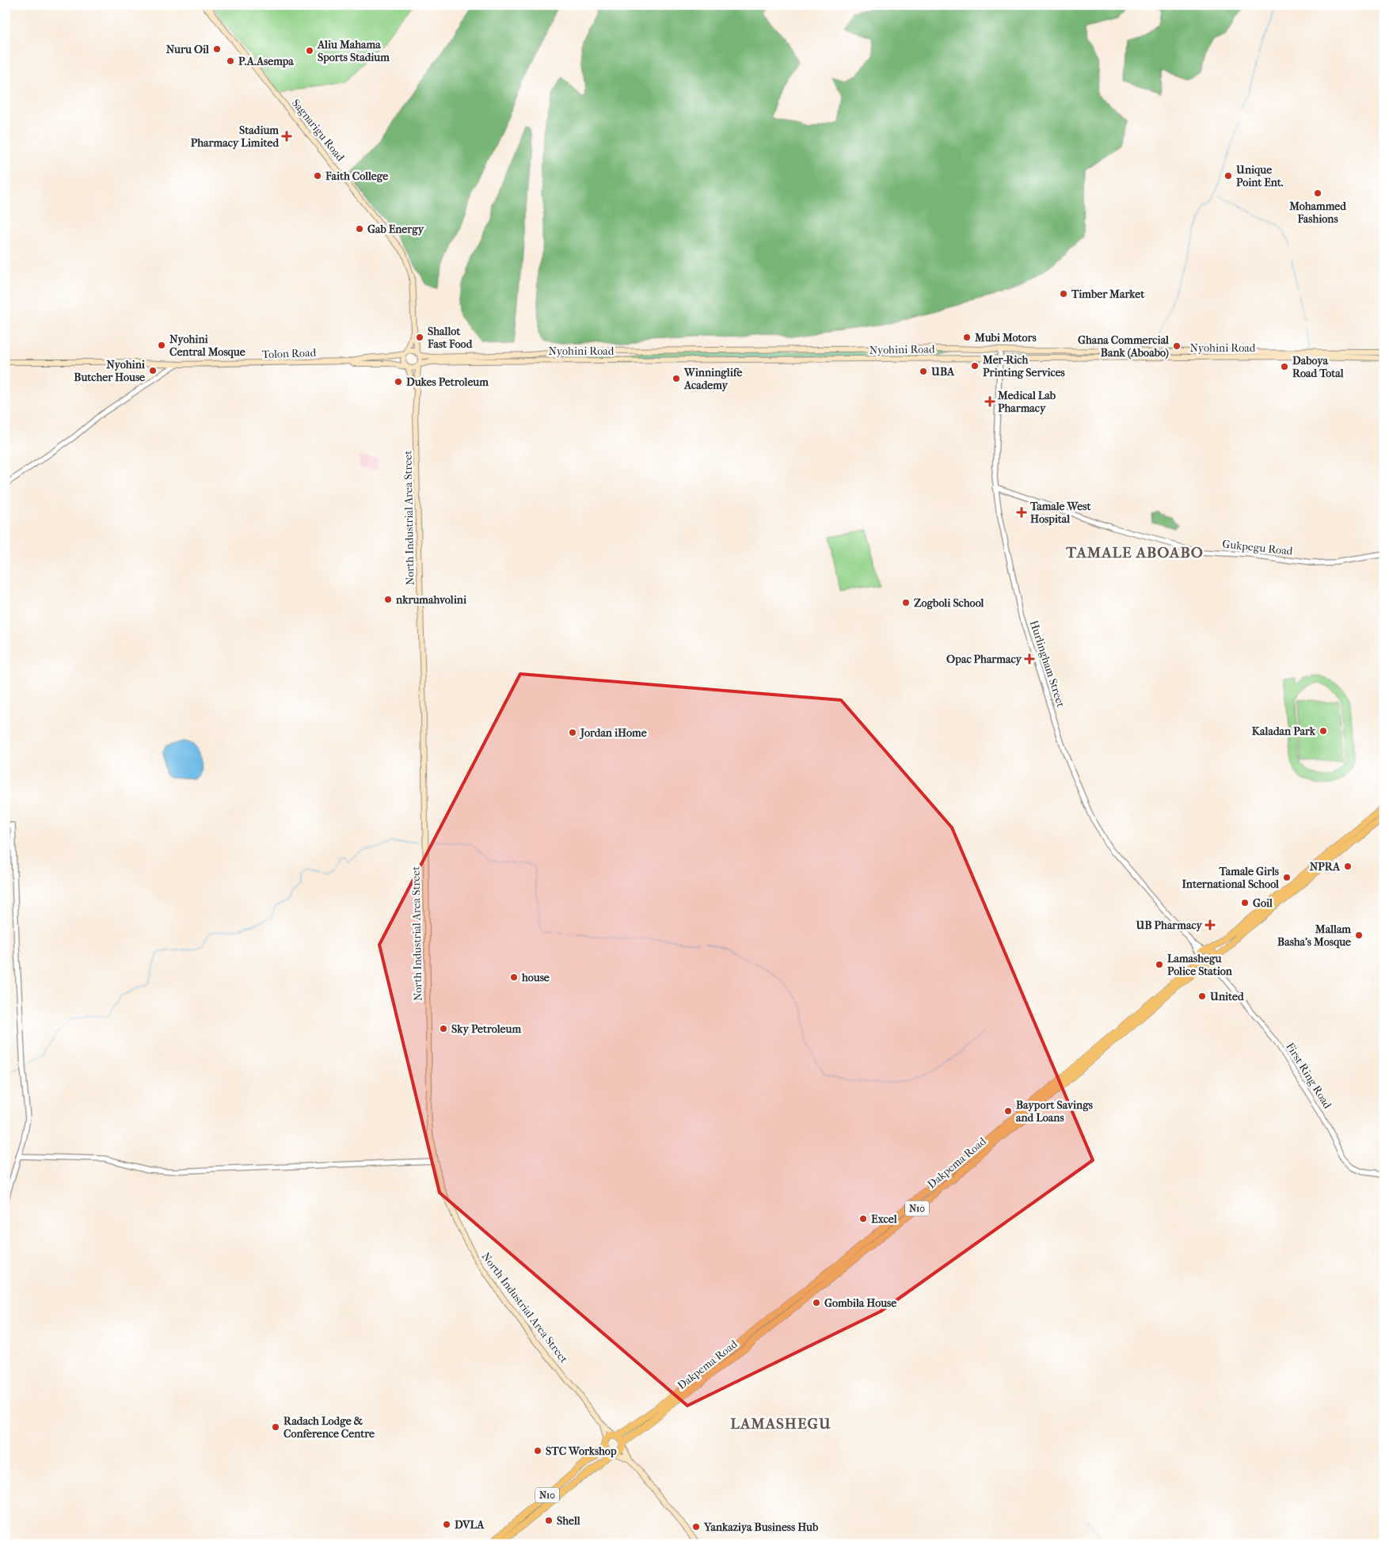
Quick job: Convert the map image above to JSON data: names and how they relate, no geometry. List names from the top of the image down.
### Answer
{
  "streets": {
    "highway": ["Dakpema Road", "N10"],
    "main road": [
      "Sagnarigu Road",
      "Nyohini Road",
      "Tolon Road",
      "North Industrial Area Street"
    ],
    "street": ["Gukpegu Road", "Hurlingham Street", "First Ring Road"]
  },
  "crossings": [
    ["Sagnarigu Road", "Nyohini Road"],
    ["Sagnarigu Road", "North Industrial Area Street"],
    ["Nyohini Road", "North Industrial Area Street"],
    ["Nyohini Road", "Hurlingham Street"],
    ["North Industrial Area Street", "Dakpema Road"],
    ["North Industrial Area Street", "N10"],
    ["Gukpegu Road", "Hurlingham Street"],
    ["Hurlingham Street", "First Ring Road"],
    ["Hurlingham Street", "Dakpema Road"],
    ["Hurlingham Street", "N10"],
    ["First Ring Road", "Dakpema Road"],
    ["First Ring Road", "N10"],
    ["Dakpema Road", "N10"]
  ],
  "districts": ["TAMALE ABOABO", "LAMASHEGU"],
  "places": {
    "other": [
      "Nuru Oil",
      "Aliu Mahama Sports Stadium",
      "P.A.Asempa",
      "Faith College",
      "Unique Point Ent.",
      "Mohammed Fashions",
      "Gab Energy",
      "Timber Market",
      "Shallot Fast Food",
      "Mubi Motors",
      "Nyohini Central Mosque",
      "Ghana Commercial Bank (Aboabo)",
      "Mer-Rich Printing Services",
      "Daboya Road Total",
      "Nyohini Butcher House",
      "UBA",
      "Winninglife Academy",
      "Dukes Petroleum",
      "nkrumahvolini",
      "Zogboli School",
      "Kaladan Park",
      "Jordan iHome",
      "NPRA",
      "Tamale Girls International School",
      "Goil",
      "Mallam Basha's Mosque",
      "Lamashegu Police Station",
      "house",
      "United",
      "Sky Petroleum",
      "Bayport Savings and Loans",
      "Excel",
      "Gombila House",
      "Radach Lodge & Conference Centre",
      "STC Workshop",
      "Shell",
      "DVLA",
      "Yankaziya Business Hub"
    ],
    "health": [
      "Stadium Pharmacy Limited",
      "Medical Lab Pharmacy",
      "Tamale West Hospital",
      "Opac Pharmacy",
      "UB Pharmacy"
    ]
  }
}
